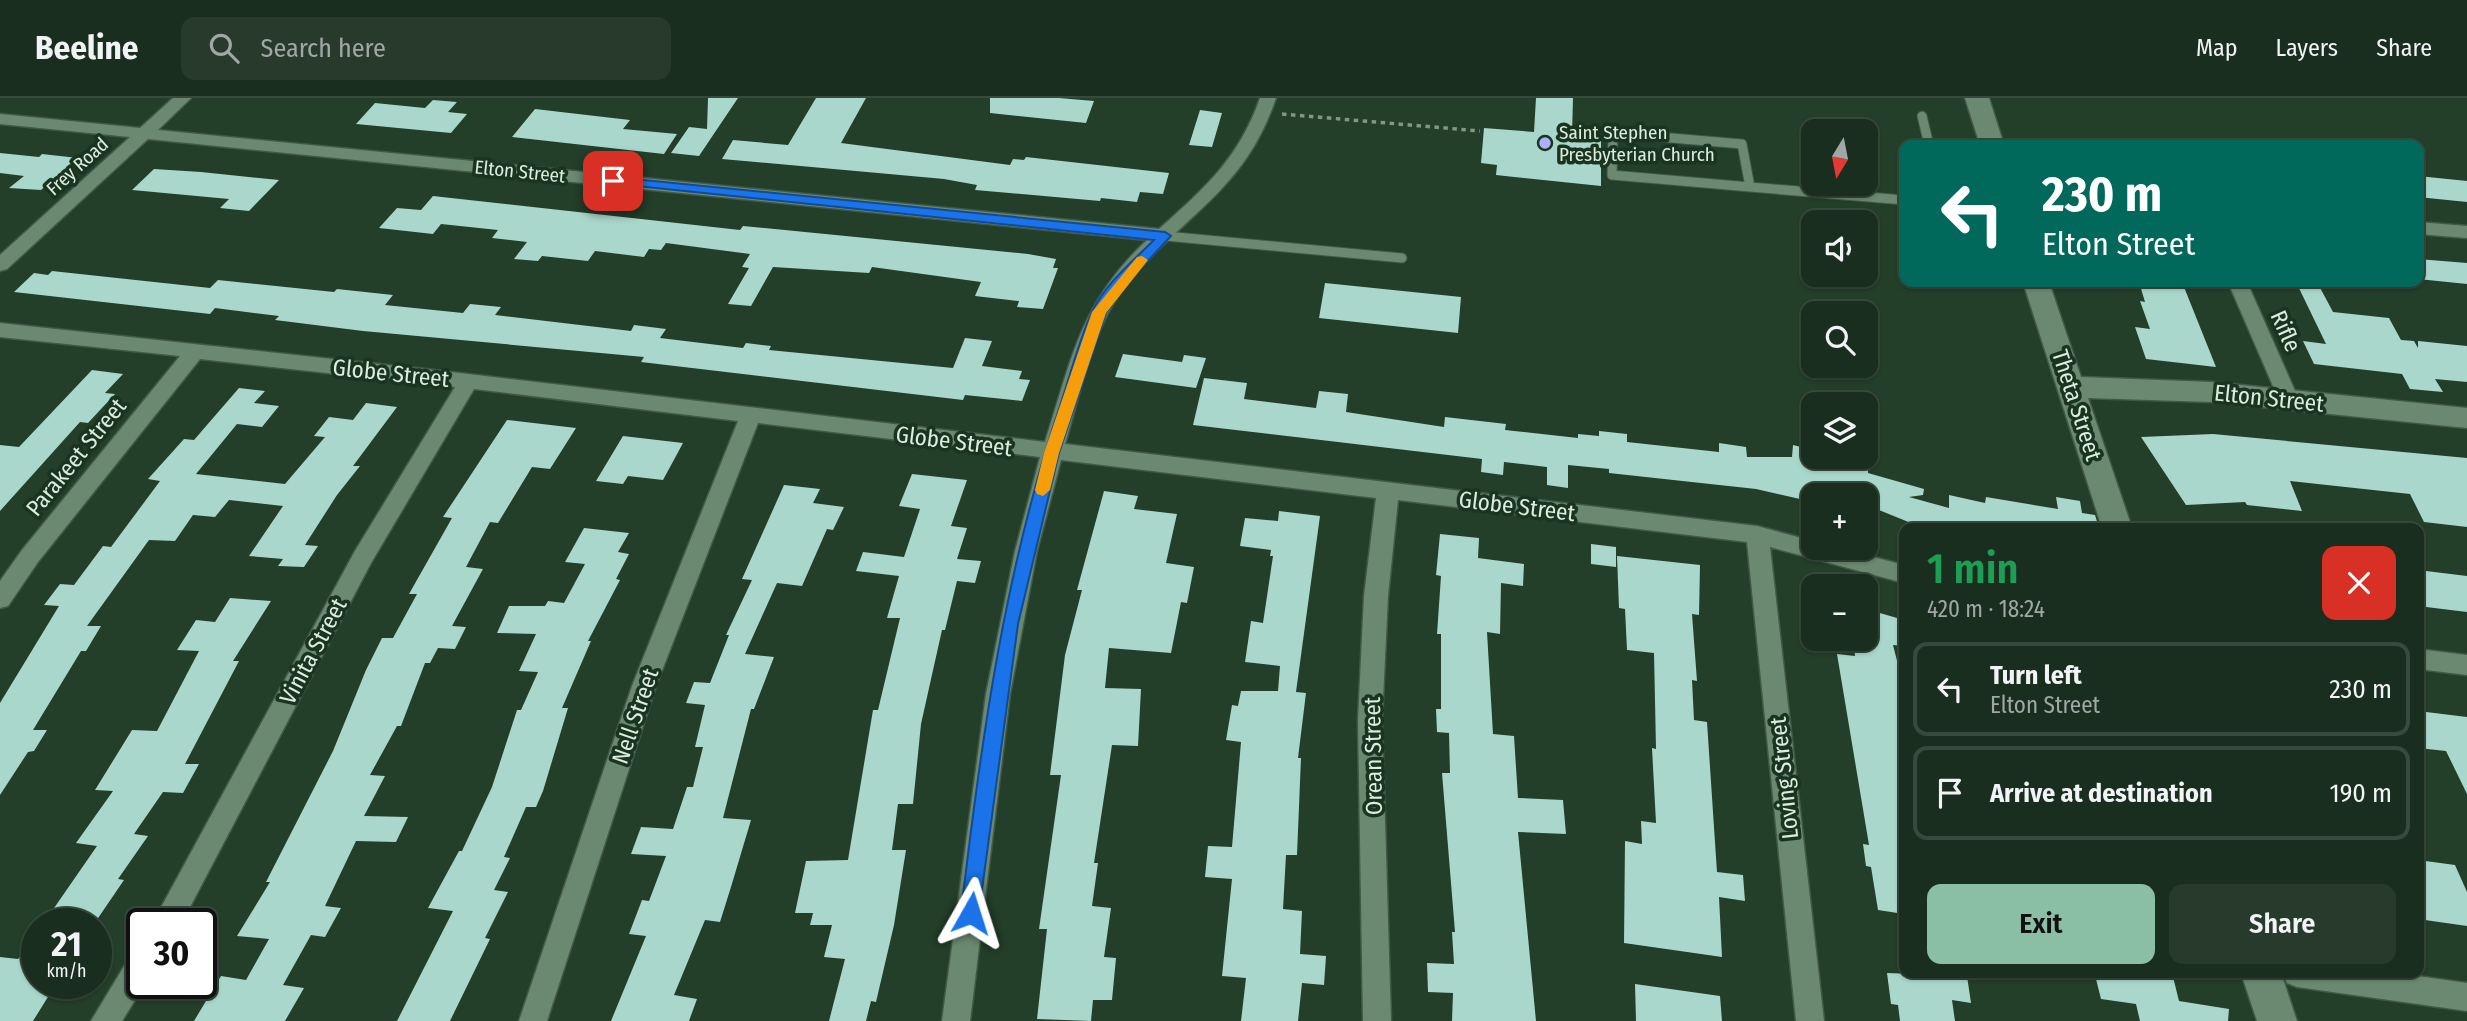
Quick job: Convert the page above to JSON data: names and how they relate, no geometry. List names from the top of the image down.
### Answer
{
  "streets": {
    "street": [
      "Frey Road",
      "Elton Street",
      "Rifle",
      "Globe Street",
      "Theta Street",
      "Parakeet Street",
      "Vinita Street",
      "Nell Street",
      "Orean Street",
      "Loving Street"
    ]
  },
  "crossings": [
    ["Frey Road", "Elton Street"],
    ["Elton Street", "Rifle"],
    ["Elton Street", "Theta Street"],
    ["Globe Street", "Parakeet Street"],
    ["Globe Street", "Vinita Street"],
    ["Globe Street", "Nell Street"],
    ["Globe Street", "Orean Street"],
    ["Globe Street", "Loving Street"]
  ],
  "places": ["Saint Stephen Presbyterian Church"],
  "north": "bottom",
  "page": {
    "header": "Beeline",
    "search": "Search here",
    "nav": ["Map", "Layers", "Share"],
    "map_buttons": ["+", "−"],
    "turn": ["230 m", "Elton Street"],
    "heading": ["1 min", "420 m · 18:24"],
    "list": [
      {
        "name": "Turn left",
        "note": "Elton Street",
        "value": "230 m"
      },
      {
        "name": "Arrive at destination",
        "value": "190 m"
      }
    ],
    "buttons": ["Exit", "Share"],
    "speed": "21 km/h",
    "limit": "30"
  }
}
